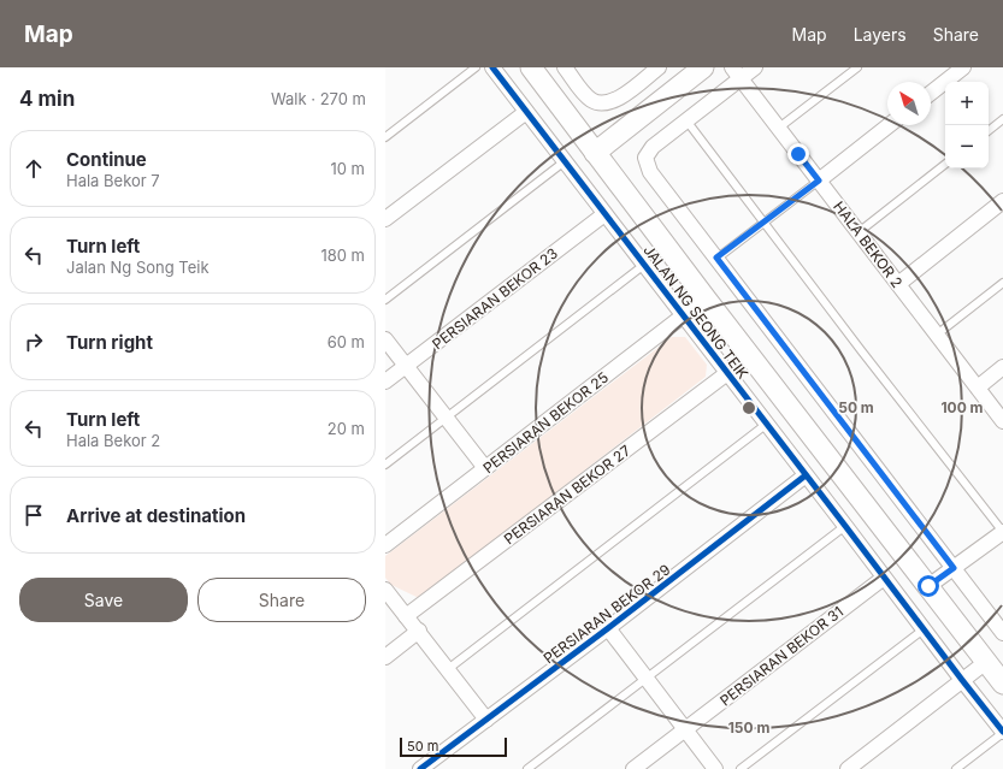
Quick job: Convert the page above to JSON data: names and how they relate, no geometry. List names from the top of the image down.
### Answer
{
  "streets": {
    "main road": ["JALAN NG SEONG TEIK"],
    "street": [
      "HALA BEKOR 2",
      "PERSIARAN BEKOR 23",
      "PERSIARAN BEKOR 25",
      "PERSIARAN BEKOR 27",
      "PERSIARAN BEKOR 29",
      "PERSIARAN BEKOR 31"
    ]
  },
  "crossings": [
    ["PERSIARAN BEKOR 23", "JALAN NG SEONG TEIK"],
    ["JALAN NG SEONG TEIK", "PERSIARAN BEKOR 25"],
    ["JALAN NG SEONG TEIK", "PERSIARAN BEKOR 27"],
    ["JALAN NG SEONG TEIK", "PERSIARAN BEKOR 29"],
    ["JALAN NG SEONG TEIK", "PERSIARAN BEKOR 31"]
  ],
  "scale_bar": "50 m",
  "north": "top left",
  "page": {
    "header": "Map",
    "nav": ["Map", "Layers", "Share"],
    "heading": ["4 min", "Walk · 270 m"],
    "map_buttons": ["+", "−"],
    "list": [
      ["Continue", "Hala Bekor 7", "10 m"],
      ["Turn left", "Jalan Ng Song Teik", "180 m"],
      ["Turn right", "60 m"],
      ["Turn left", "Hala Bekor 2", "20 m"],
      "Arrive at destination"
    ],
    "buttons": ["Save", "Share"],
    "scale": "50 m"
  },
  "rings": ["50 m", "100 m", "150 m"]
}
